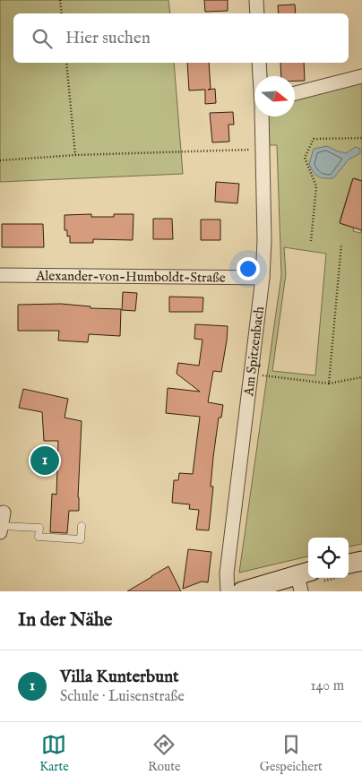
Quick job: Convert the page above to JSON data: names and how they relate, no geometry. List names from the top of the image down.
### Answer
{
  "streets": {
    "street": ["Alexander-von-Humboldt-Straße", "Am Spitzenbach"]
  },
  "crossings": [
    ["Alexander-von-Humboldt-Straße", "Am Spitzenbach"]
  ],
  "north": "right",
  "page": {
    "search": "Hier suchen",
    "pins": "1",
    "heading": "In der Nähe",
    "list": [
      {
        "mark": "1",
        "name": "Villa Kunterbunt",
        "note": "Schule · Luisenstraße",
        "value": "140 m"
      }
    ],
    "nav": ["Karte", "Route", "Gespeichert"]
  }
}
